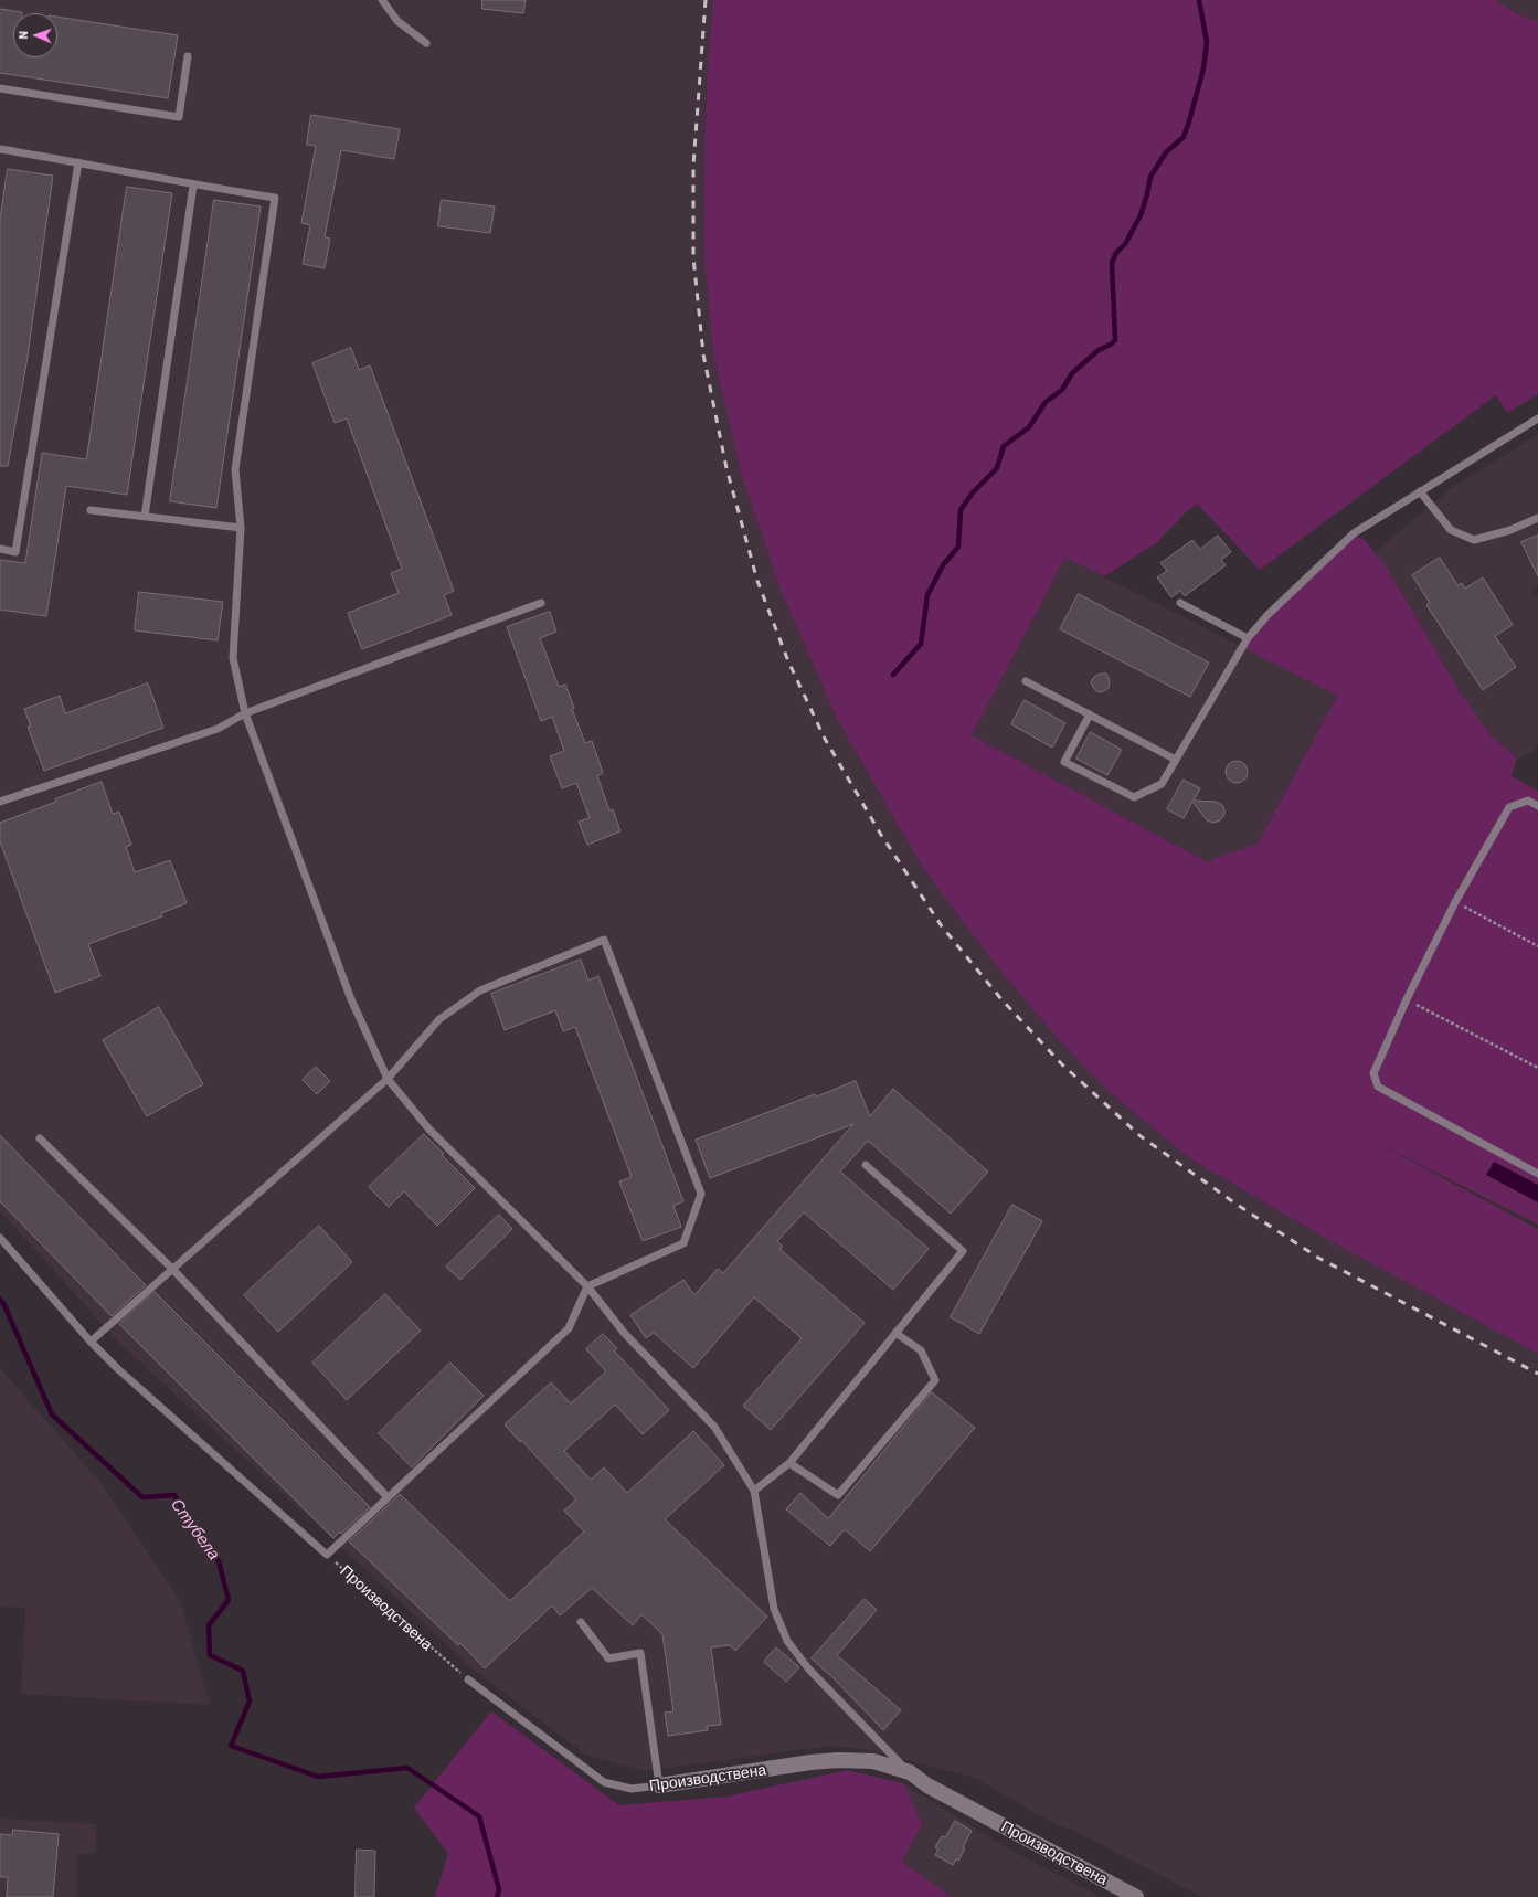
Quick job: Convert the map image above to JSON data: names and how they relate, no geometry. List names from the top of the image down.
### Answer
{
  "streets": {
    "street": ["Производствена"]
  },
  "water": ["Стубела"],
  "north": "left"
}
